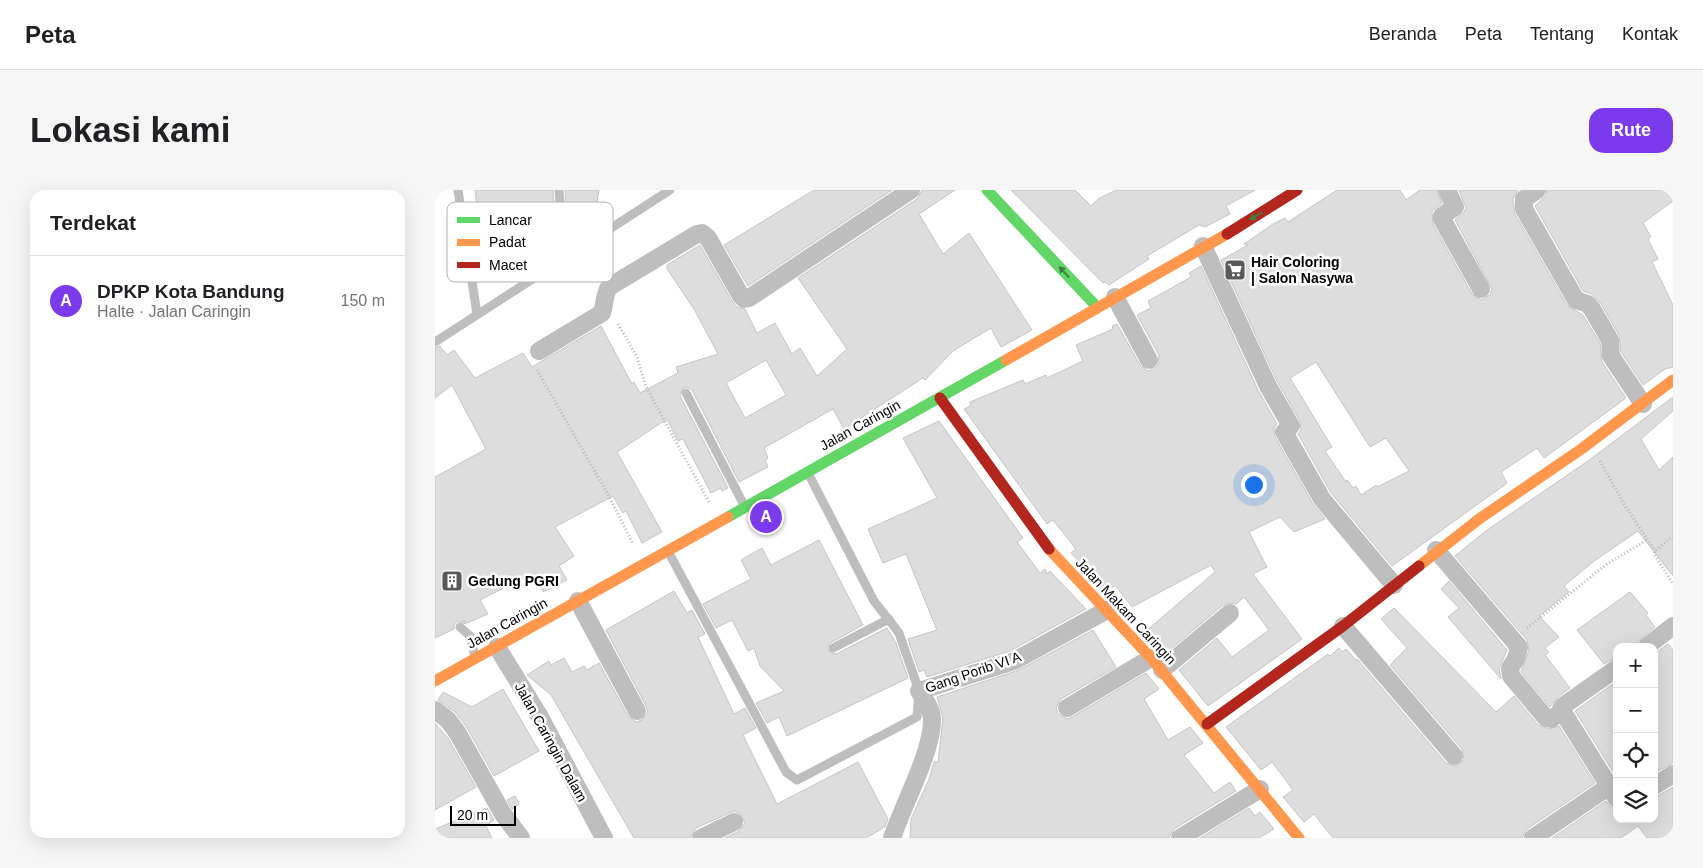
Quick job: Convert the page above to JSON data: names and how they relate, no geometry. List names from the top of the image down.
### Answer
{
  "streets": {
    "street": [
      "Jalan Caringin",
      "Jalan Makam Caringin",
      "Gang Porib VI A",
      "Jalan Caringin Dalam"
    ]
  },
  "crossings": [
    ["Jalan Caringin", "Jalan Makam Caringin"],
    ["Jalan Caringin", "Jalan Caringin Dalam"],
    ["Jalan Makam Caringin", "Gang Porib VI A"]
  ],
  "places": {
    "supermarket": ["Hair Coloring | Salon Nasywa"],
    "building": ["Gedung PGRI"]
  },
  "legend": ["Lancar", "Padat", "Macet"],
  "scale_bar": "20 m",
  "page": {
    "header": "Peta",
    "nav": [
      "Beranda",
      "Peta",
      "Tentang",
      "Kontak"
    ],
    "buttons": "Rute",
    "title": "Lokasi kami",
    "heading": "Terdekat",
    "list": [
      {
        "mark": "A",
        "name": "DPKP Kota Bandung",
        "note": "Halte · Jalan Caringin",
        "value": "150 m"
      }
    ],
    "pins": "A",
    "map_buttons": ["+", "−"],
    "scale": "20 m"
  }
}
